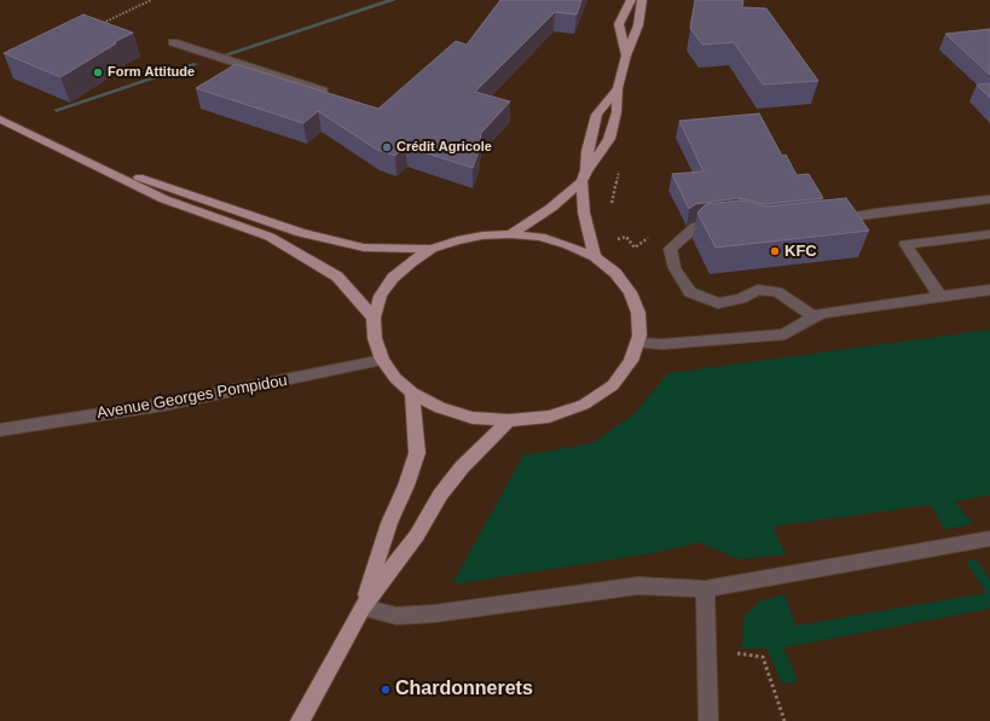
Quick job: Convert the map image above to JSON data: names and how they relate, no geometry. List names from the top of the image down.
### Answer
{
  "streets": {
    "street": ["Avenue Georges Pompidou"]
  },
  "places": [
    "Form Attitude",
    "Crédit Agricole",
    "KFC",
    "Chardonnerets"
  ]
}
